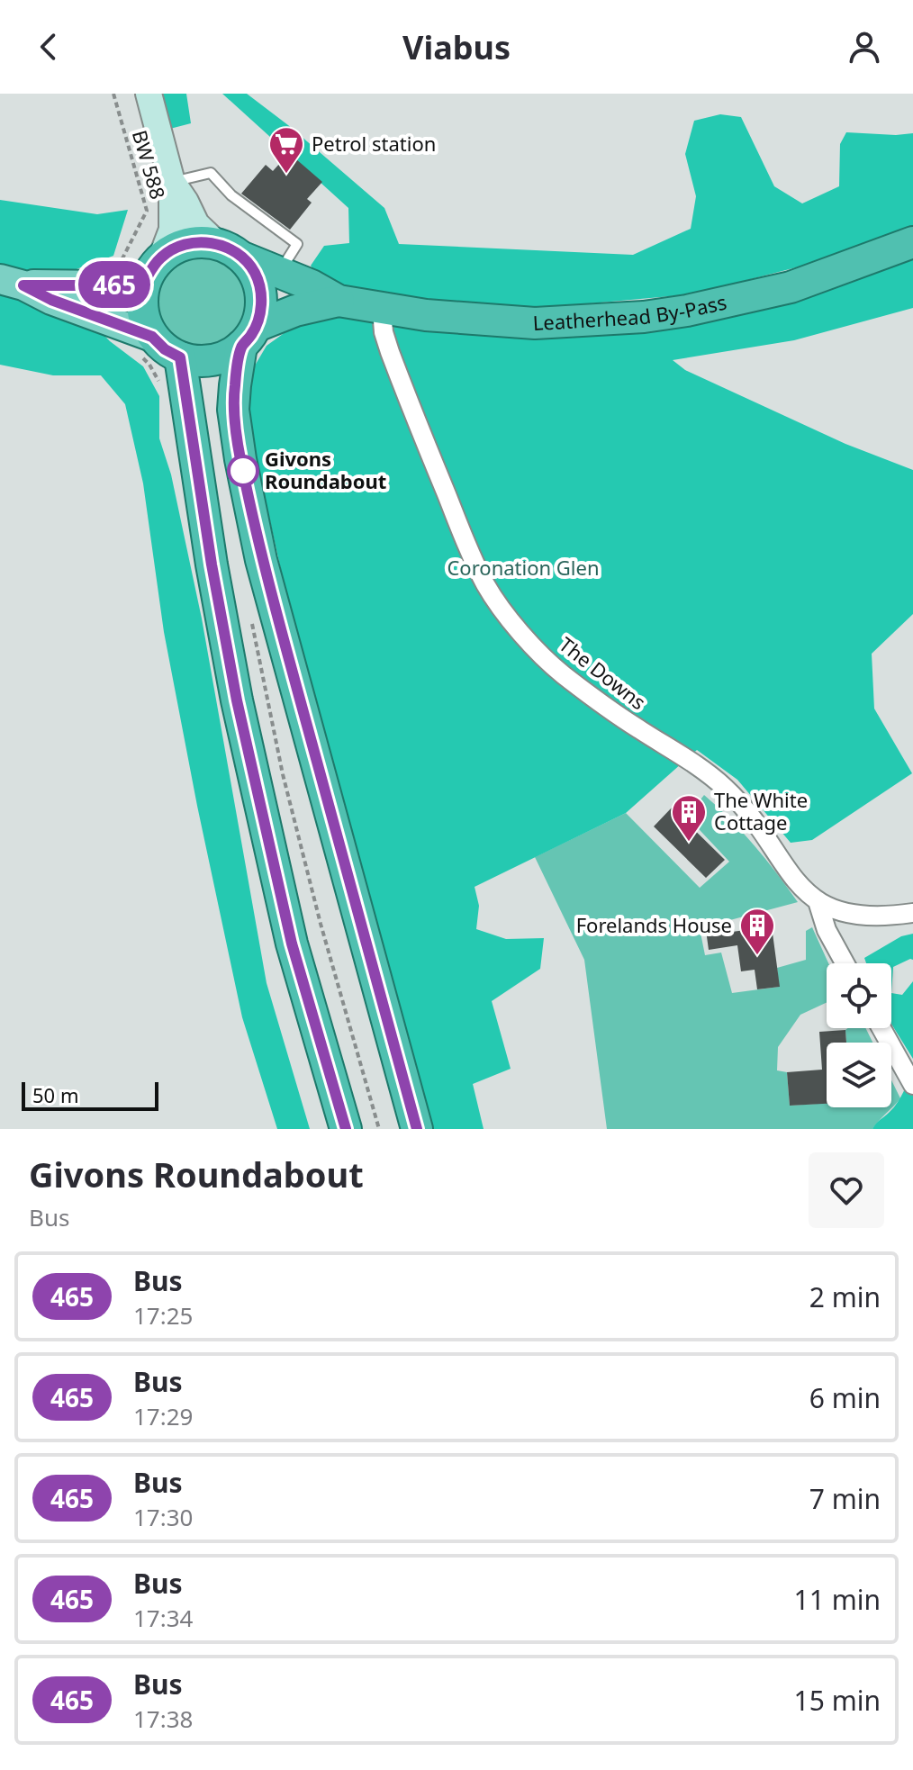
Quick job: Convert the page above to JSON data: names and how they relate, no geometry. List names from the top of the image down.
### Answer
{
  "streets": {
    "highway": ["Leatherhead By-Pass"],
    "street": ["The Downs"],
    "path": ["BW 588"]
  },
  "crossings": [
    ["Leatherhead By-Pass", "The Downs"]
  ],
  "parks": ["Coronation Glen"],
  "places": {
    "supermarket": ["Petrol station"],
    "other": ["Givons Roundabout"],
    "building": ["The White Cottage", "Forelands House"]
  },
  "lines": ["bus line 465"],
  "scale_bar": "50 m",
  "page": {
    "header": "Viabus",
    "on_map": "465",
    "scale": "50 m",
    "heading": ["Givons Roundabout", "Bus"],
    "list": [
      {
        "mark": "465",
        "name": "Bus",
        "note": "17:25",
        "value": "2 min"
      },
      {
        "mark": "465",
        "name": "Bus",
        "note": "17:29",
        "value": "6 min"
      },
      {
        "mark": "465",
        "name": "Bus",
        "note": "17:30",
        "value": "7 min"
      },
      {
        "mark": "465",
        "name": "Bus",
        "note": "17:34",
        "value": "11 min"
      },
      {
        "mark": "465",
        "name": "Bus",
        "note": "17:38",
        "value": "15 min"
      }
    ]
  }
}
